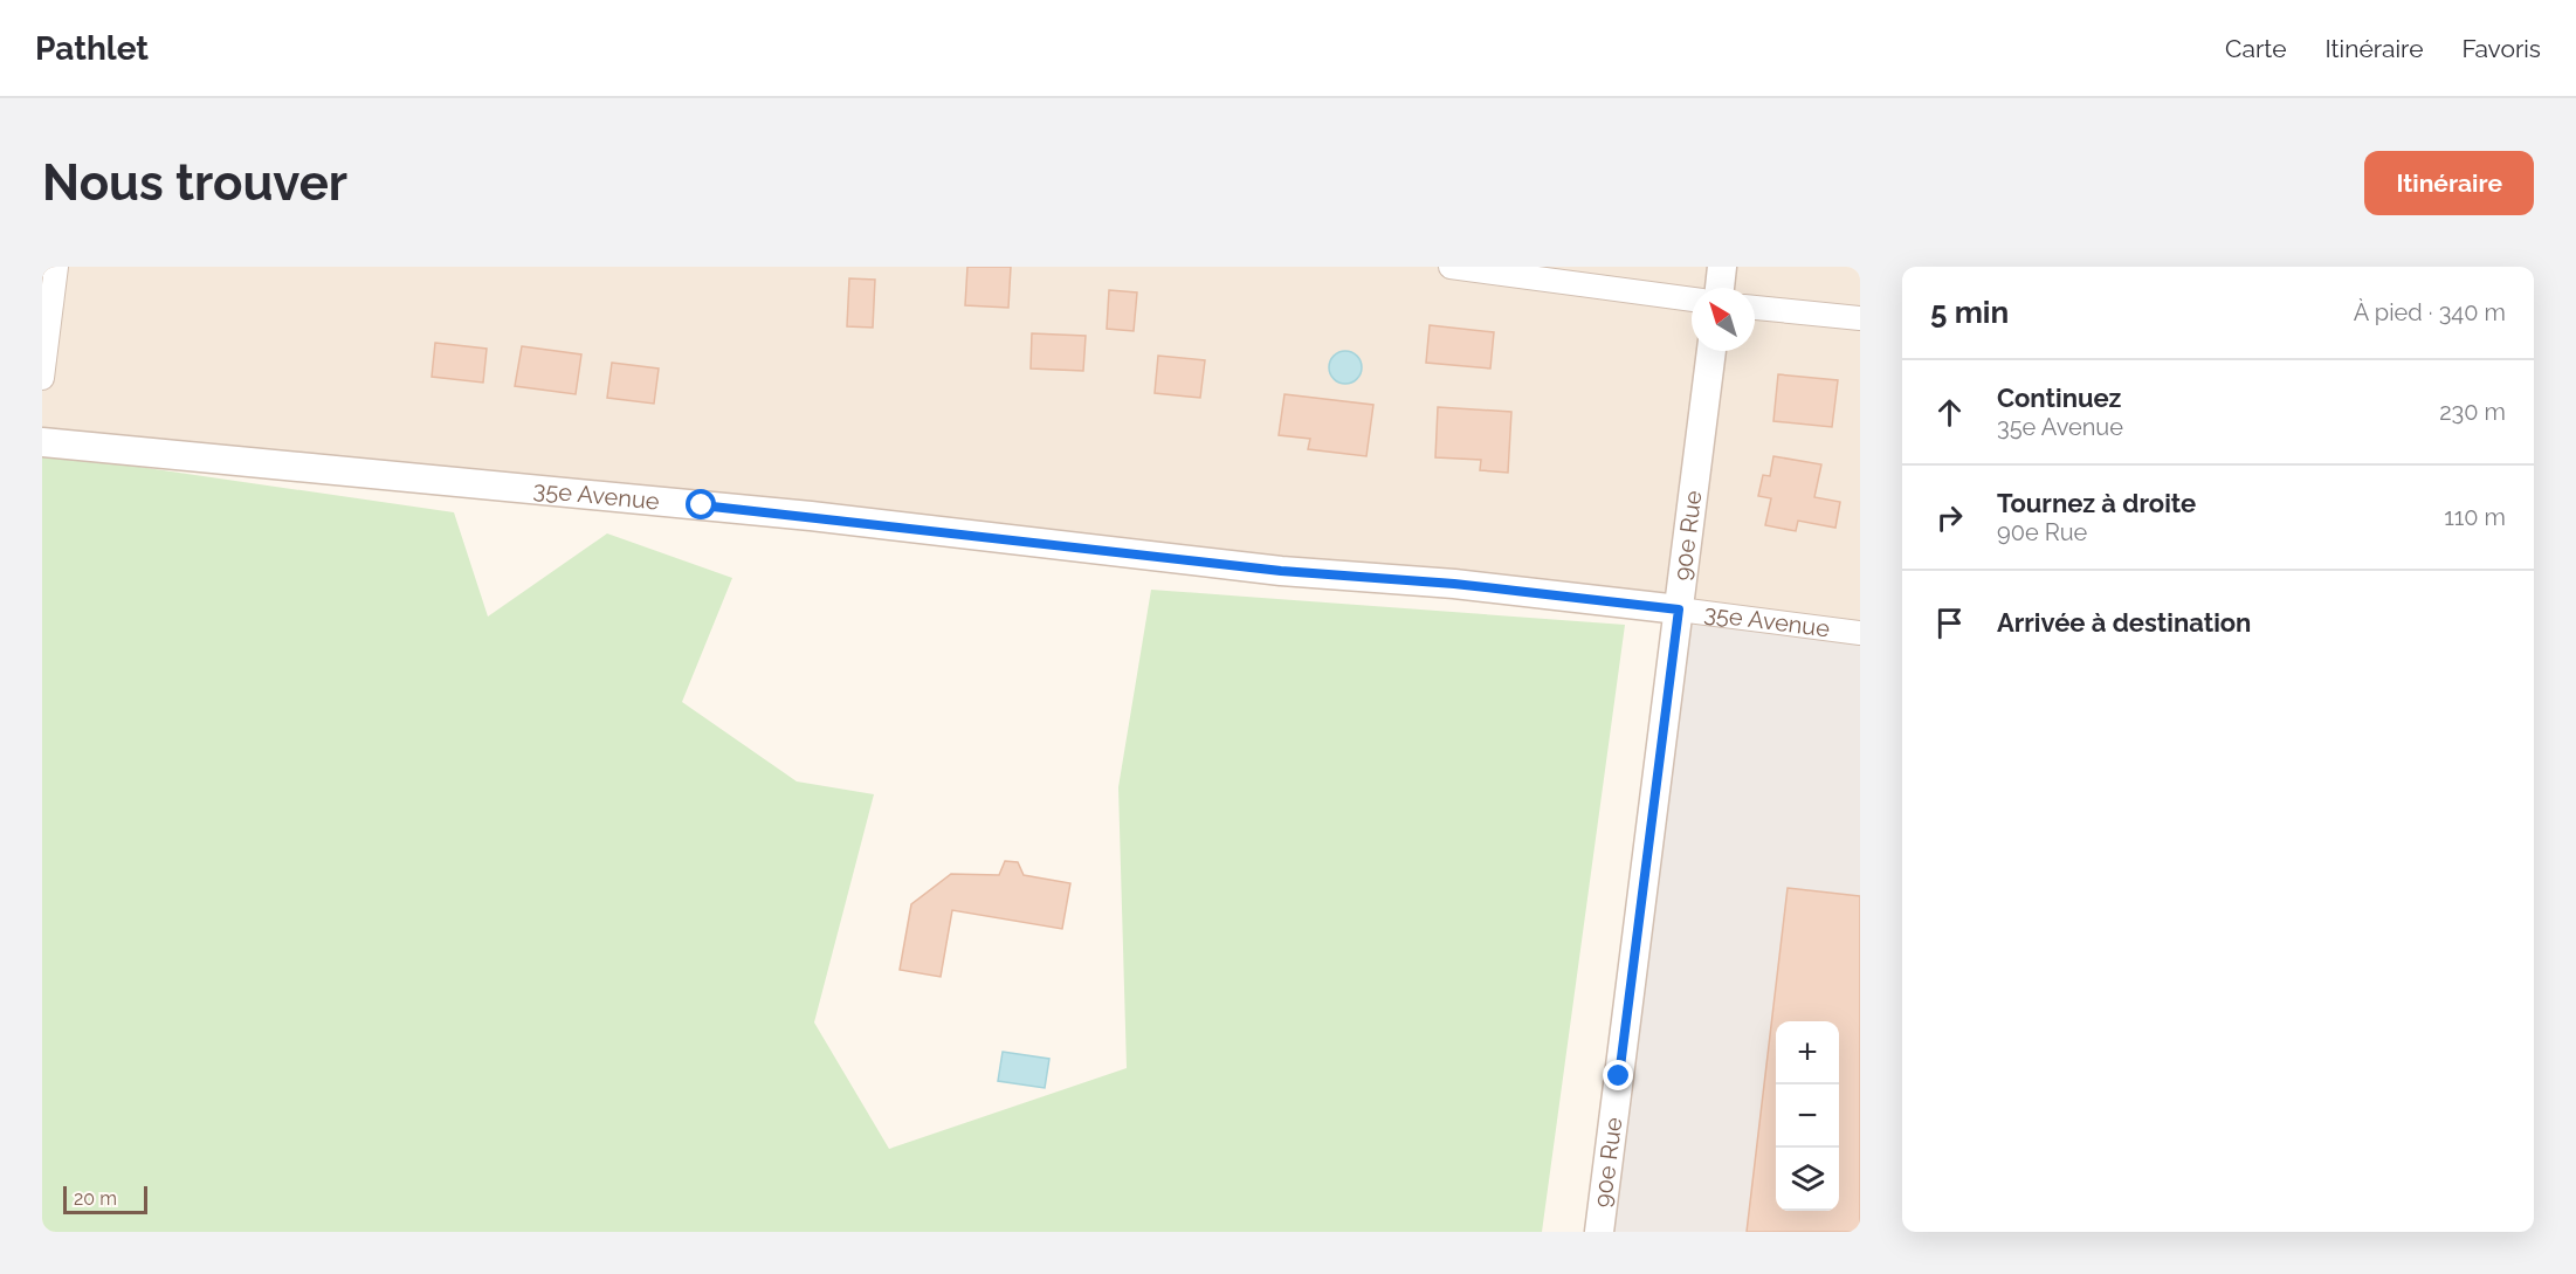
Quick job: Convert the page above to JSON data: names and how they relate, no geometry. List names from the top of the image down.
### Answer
{
  "streets": {
    "street": ["35e Avenue", "90e Rue"]
  },
  "crossings": [
    ["35e Avenue", "90e Rue"]
  ],
  "scale_bar": "20 m",
  "north": "top left",
  "page": {
    "header": "Pathlet",
    "nav": ["Carte", "Itinéraire", "Favoris"],
    "buttons": "Itinéraire",
    "title": "Nous trouver",
    "heading": ["5 min", "À pied · 340 m"],
    "list": [
      ["Continuez", "35e Avenue", "230 m"],
      ["Tournez à droite", "90e Rue", "110 m"],
      "Arrivée à destination"
    ],
    "map_buttons": ["+", "−"],
    "scale": "20 m"
  }
}
